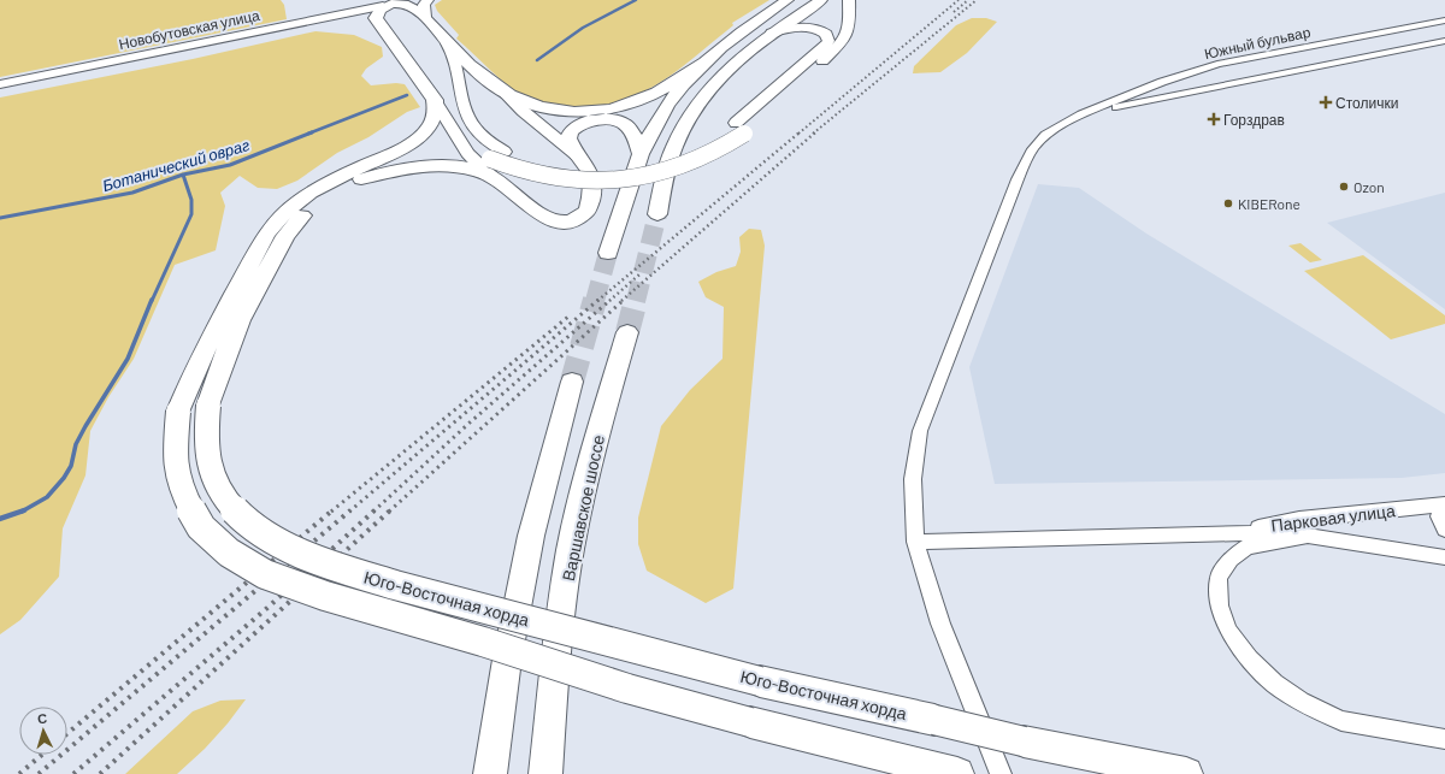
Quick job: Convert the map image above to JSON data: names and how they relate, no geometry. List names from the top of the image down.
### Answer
{
  "streets": {
    "main road": ["Новобутовская улица", "Варшавское шоссе", "Юго-Восточная хорда"],
    "street": ["Южный бульвар", "Парковая улица"]
  },
  "water": ["Ботанический овраг"],
  "places": {
    "health": ["Столички", "Горздрав"],
    "other": ["Ozon", "KIBERone"]
  },
  "north": "top"
}
